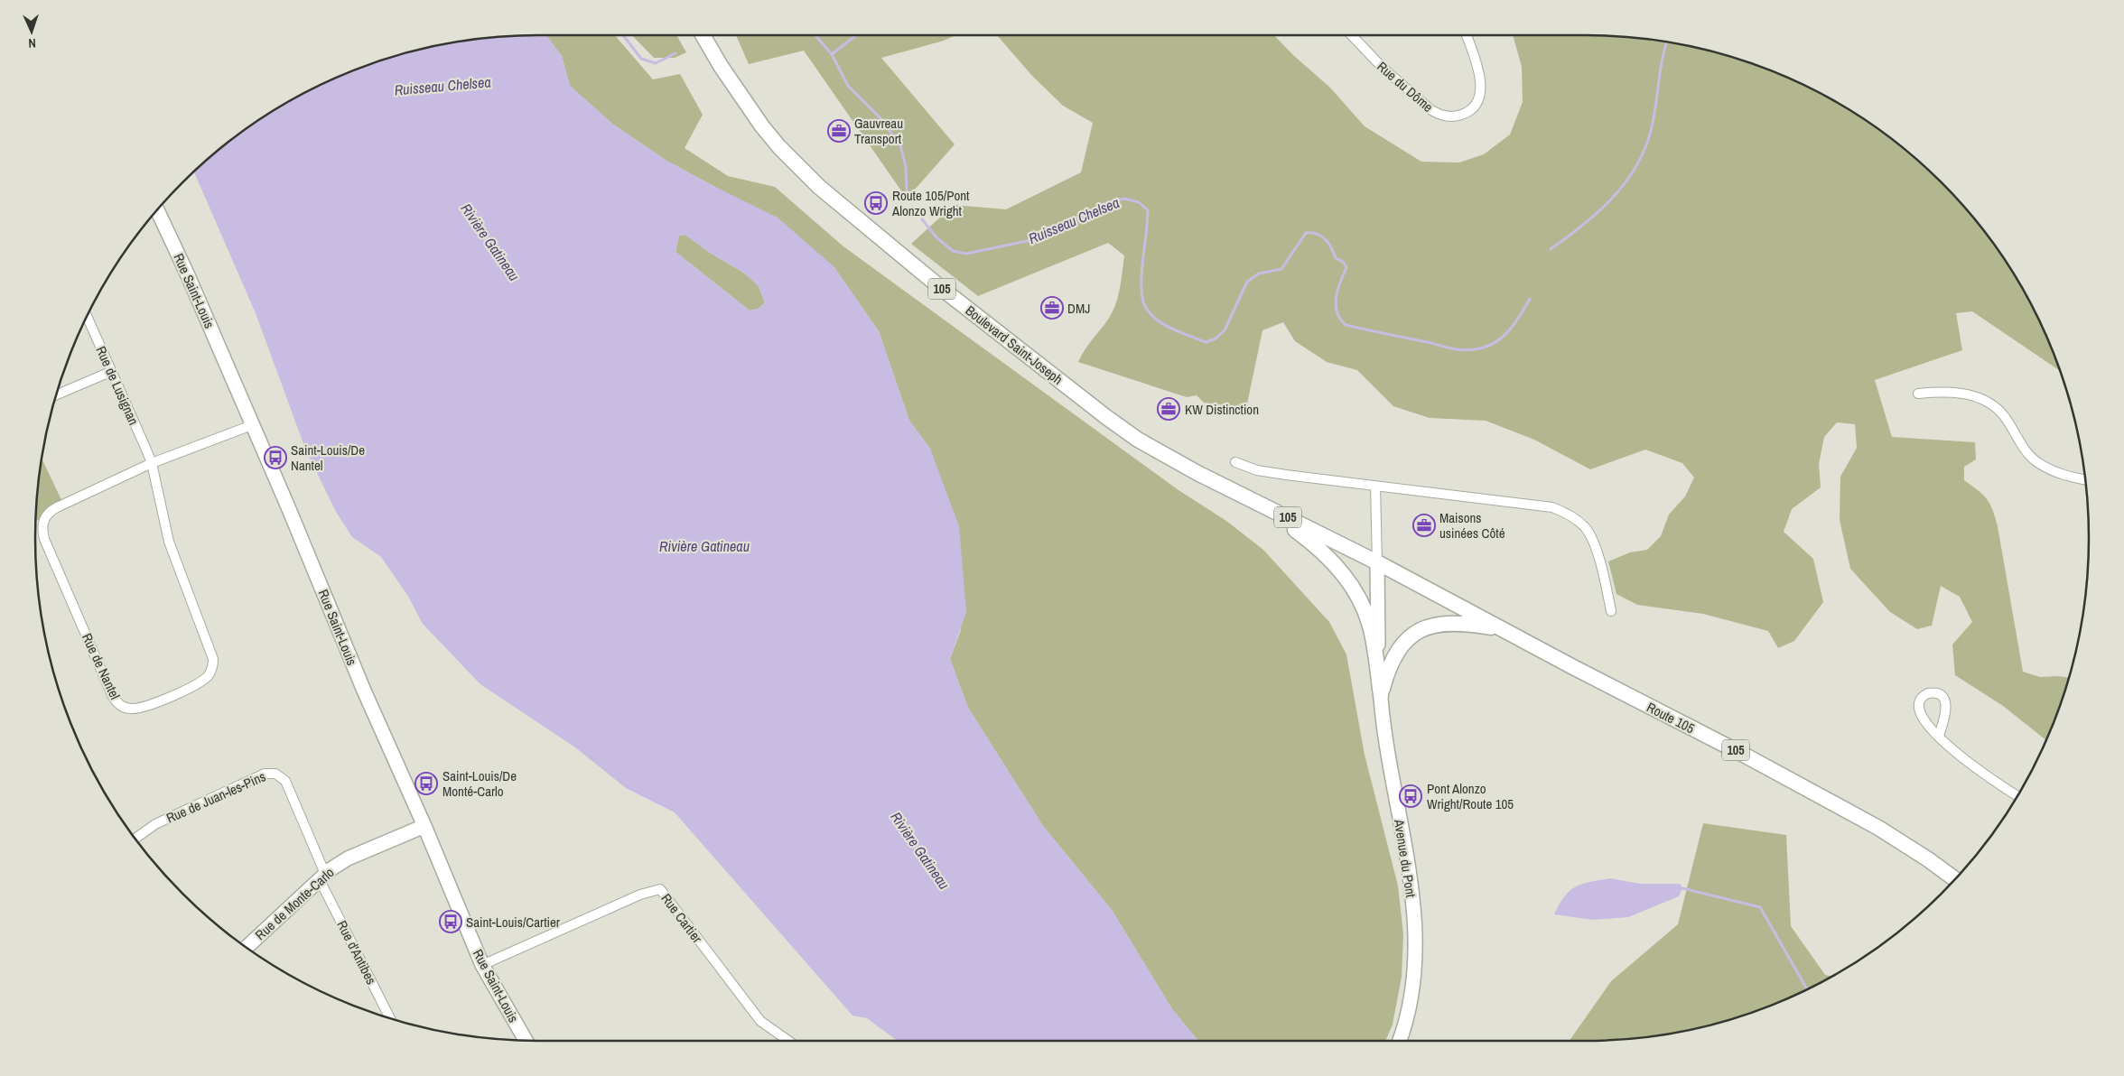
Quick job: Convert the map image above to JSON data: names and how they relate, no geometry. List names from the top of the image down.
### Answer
{
  "streets": {
    "main road": [
      "105",
      "Rue Saint-Louis",
      "Boulevard Saint-Joseph",
      "Route 105",
      "Avenue du Pont",
      "Rue de Monte-Carlo"
    ],
    "street": [
      "Rue du Dôme",
      "Rue de Lusignan",
      "Rue de Nantel",
      "Rue de Juan-les-Pins",
      "Rue Cartier",
      "Rue d'Antibes"
    ]
  },
  "crossings": [
    ["Rue Saint-Louis", "Rue de Nantel"],
    ["Rue Saint-Louis", "Rue de Monte-Carlo"],
    ["Rue Saint-Louis", "Rue Cartier"],
    ["Boulevard Saint-Joseph", "Route 105"],
    ["Boulevard Saint-Joseph", "Avenue du Pont"],
    ["Rue de Lusignan", "Rue de Nantel"],
    ["Route 105", "Avenue du Pont"],
    ["Rue de Juan-les-Pins", "Rue de Monte-Carlo"],
    ["Rue de Juan-les-Pins", "Rue d'Antibes"],
    ["Rue de Monte-Carlo", "Rue d'Antibes"]
  ],
  "water": ["Ruisseau Chelsea", "Rivière Gatineau"],
  "places": {
    "office": [
      "Gauvreau Transport",
      "DMJ",
      "KW Distinction",
      "Maisons usinées Côté"
    ],
    "bus stop": [
      "Route 105/Pont Alonzo Wright",
      "Saint-Louis/De Nantel",
      "Saint-Louis/De Monté-Carlo",
      "Pont Alonzo Wright/Route 105",
      "Saint-Louis/Cartier"
    ]
  },
  "north": "bottom"
}
